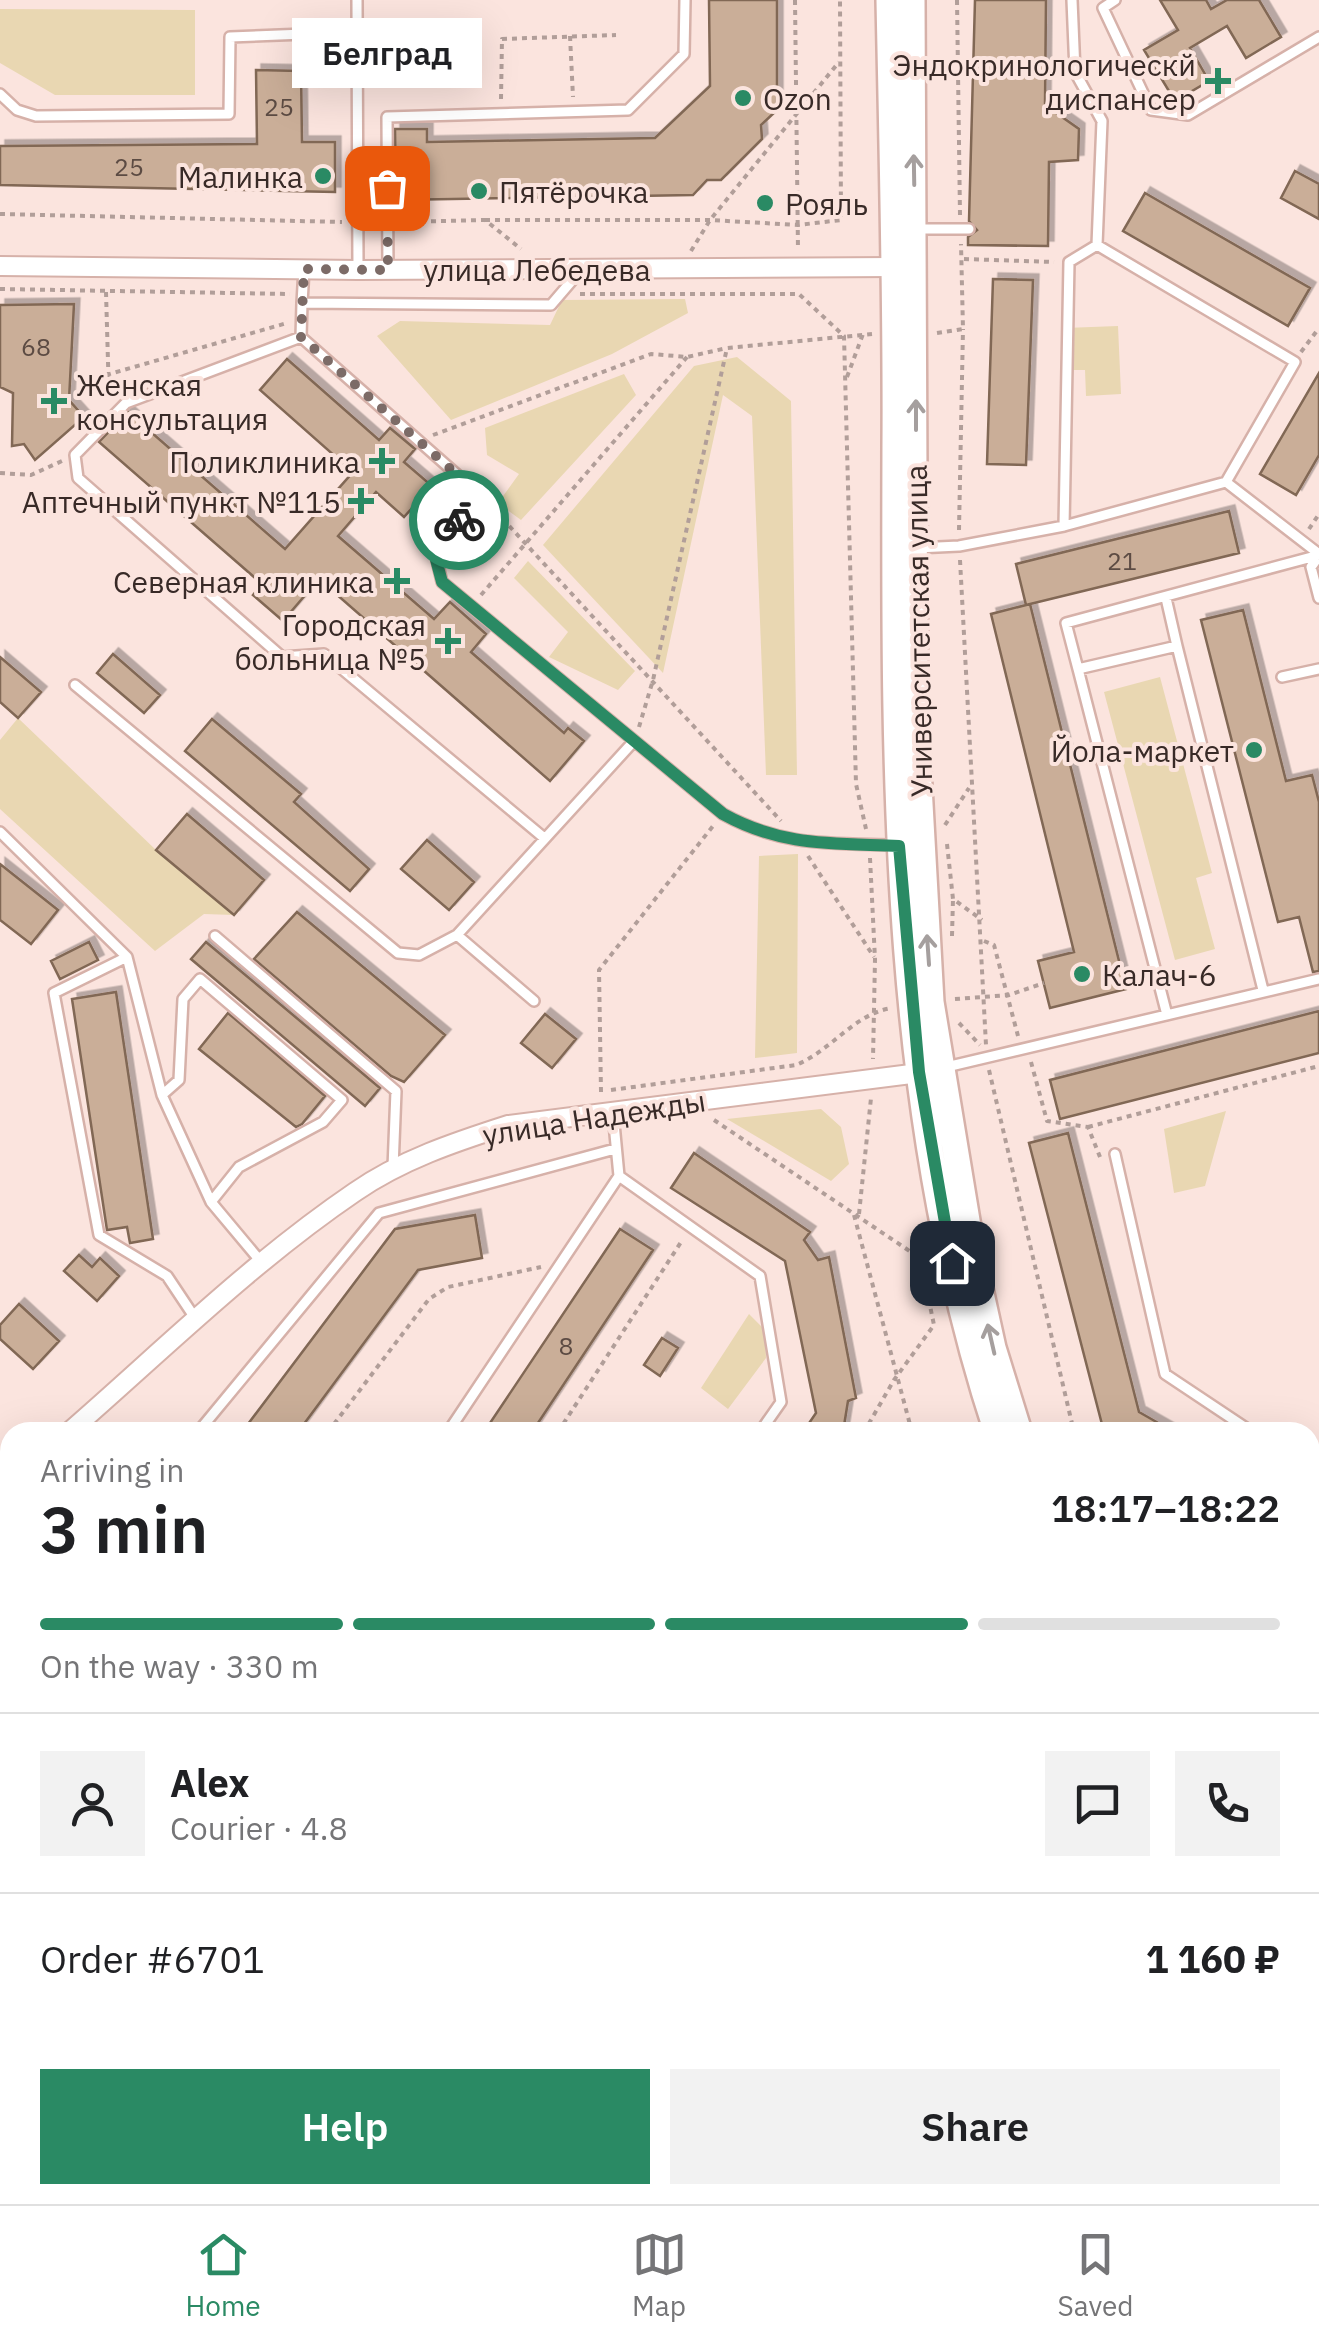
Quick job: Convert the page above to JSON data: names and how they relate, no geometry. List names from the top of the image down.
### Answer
{
  "streets": {
    "main road": ["Университетская улица"],
    "street": ["улица Лебедева", "улица Надежды"]
  },
  "crossings": [
    ["улица Лебедева", "Университетская улица"],
    ["Университетская улица", "улица Надежды"]
  ],
  "places": {
    "health": [
      "Эндокринологическй диспансер",
      "Женская консультация",
      "Поликлиника",
      "Аптечный пункт №115",
      "Северная клиника",
      "Городская больница №5"
    ],
    "other": [
      "Ozon",
      "Малинка",
      "Белград",
      "Пятёрочка",
      "Рояль",
      "Йола-маркет",
      "Калач-6"
    ]
  },
  "house_numbers": [
    "25",
    "25",
    "68",
    "21",
    "8"
  ],
  "page": {
    "bubble": "Белград",
    "heading": ["3 min", "Arriving in", "18:17–18:22"],
    "panel": [
      "Alex",
      "Courier · 4.8",
      "Order #6701",
      "1 160 ₽"
    ],
    "bar": "On the way · 330 m",
    "buttons": ["Help", "Share"],
    "tabs": ["Home", "Map", "Saved"]
  }
}
